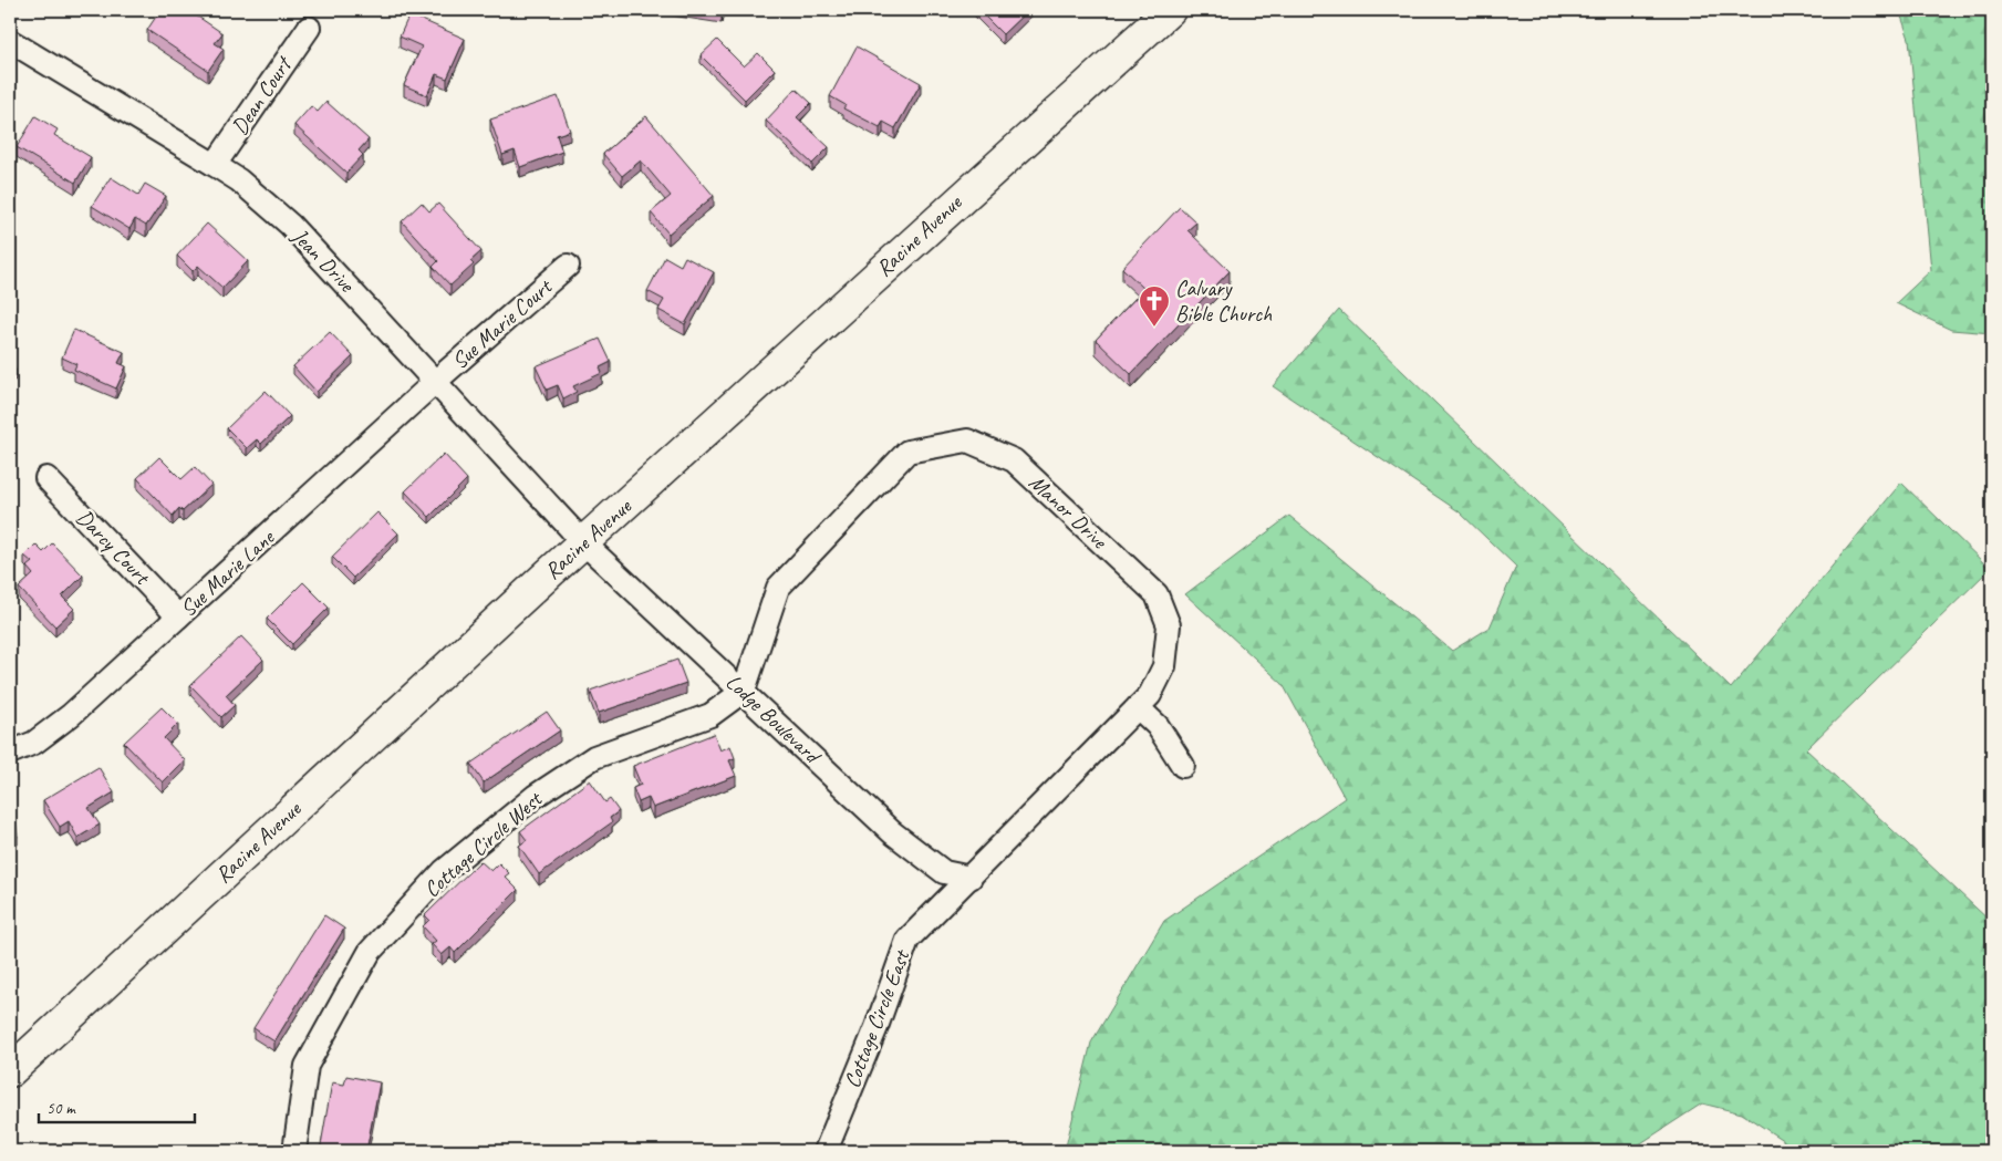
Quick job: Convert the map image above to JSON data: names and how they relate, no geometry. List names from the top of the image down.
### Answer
{
  "streets": {
    "main road": ["Racine Avenue"],
    "street": [
      "Dean Court",
      "Jean Drive",
      "Sue Marie Court",
      "Manor Drive",
      "Darcy Court",
      "Sue Marie Lane",
      "Lodge Boulevard",
      "Cottage Circle West",
      "Cottage Circle East"
    ]
  },
  "crossings": [
    ["Dean Court", "Jean Drive"],
    ["Racine Avenue", "Jean Drive"],
    ["Racine Avenue", "Lodge Boulevard"],
    ["Jean Drive", "Sue Marie Court"],
    ["Jean Drive", "Sue Marie Lane"],
    ["Jean Drive", "Lodge Boulevard"],
    ["Sue Marie Court", "Sue Marie Lane"],
    ["Manor Drive", "Lodge Boulevard"],
    ["Manor Drive", "Cottage Circle West"],
    ["Manor Drive", "Cottage Circle East"],
    ["Darcy Court", "Sue Marie Lane"],
    ["Lodge Boulevard", "Cottage Circle West"],
    ["Lodge Boulevard", "Cottage Circle East"]
  ],
  "places": {
    "church": ["Calvary Bible Church"]
  },
  "scale_bar": "50 m"
}
